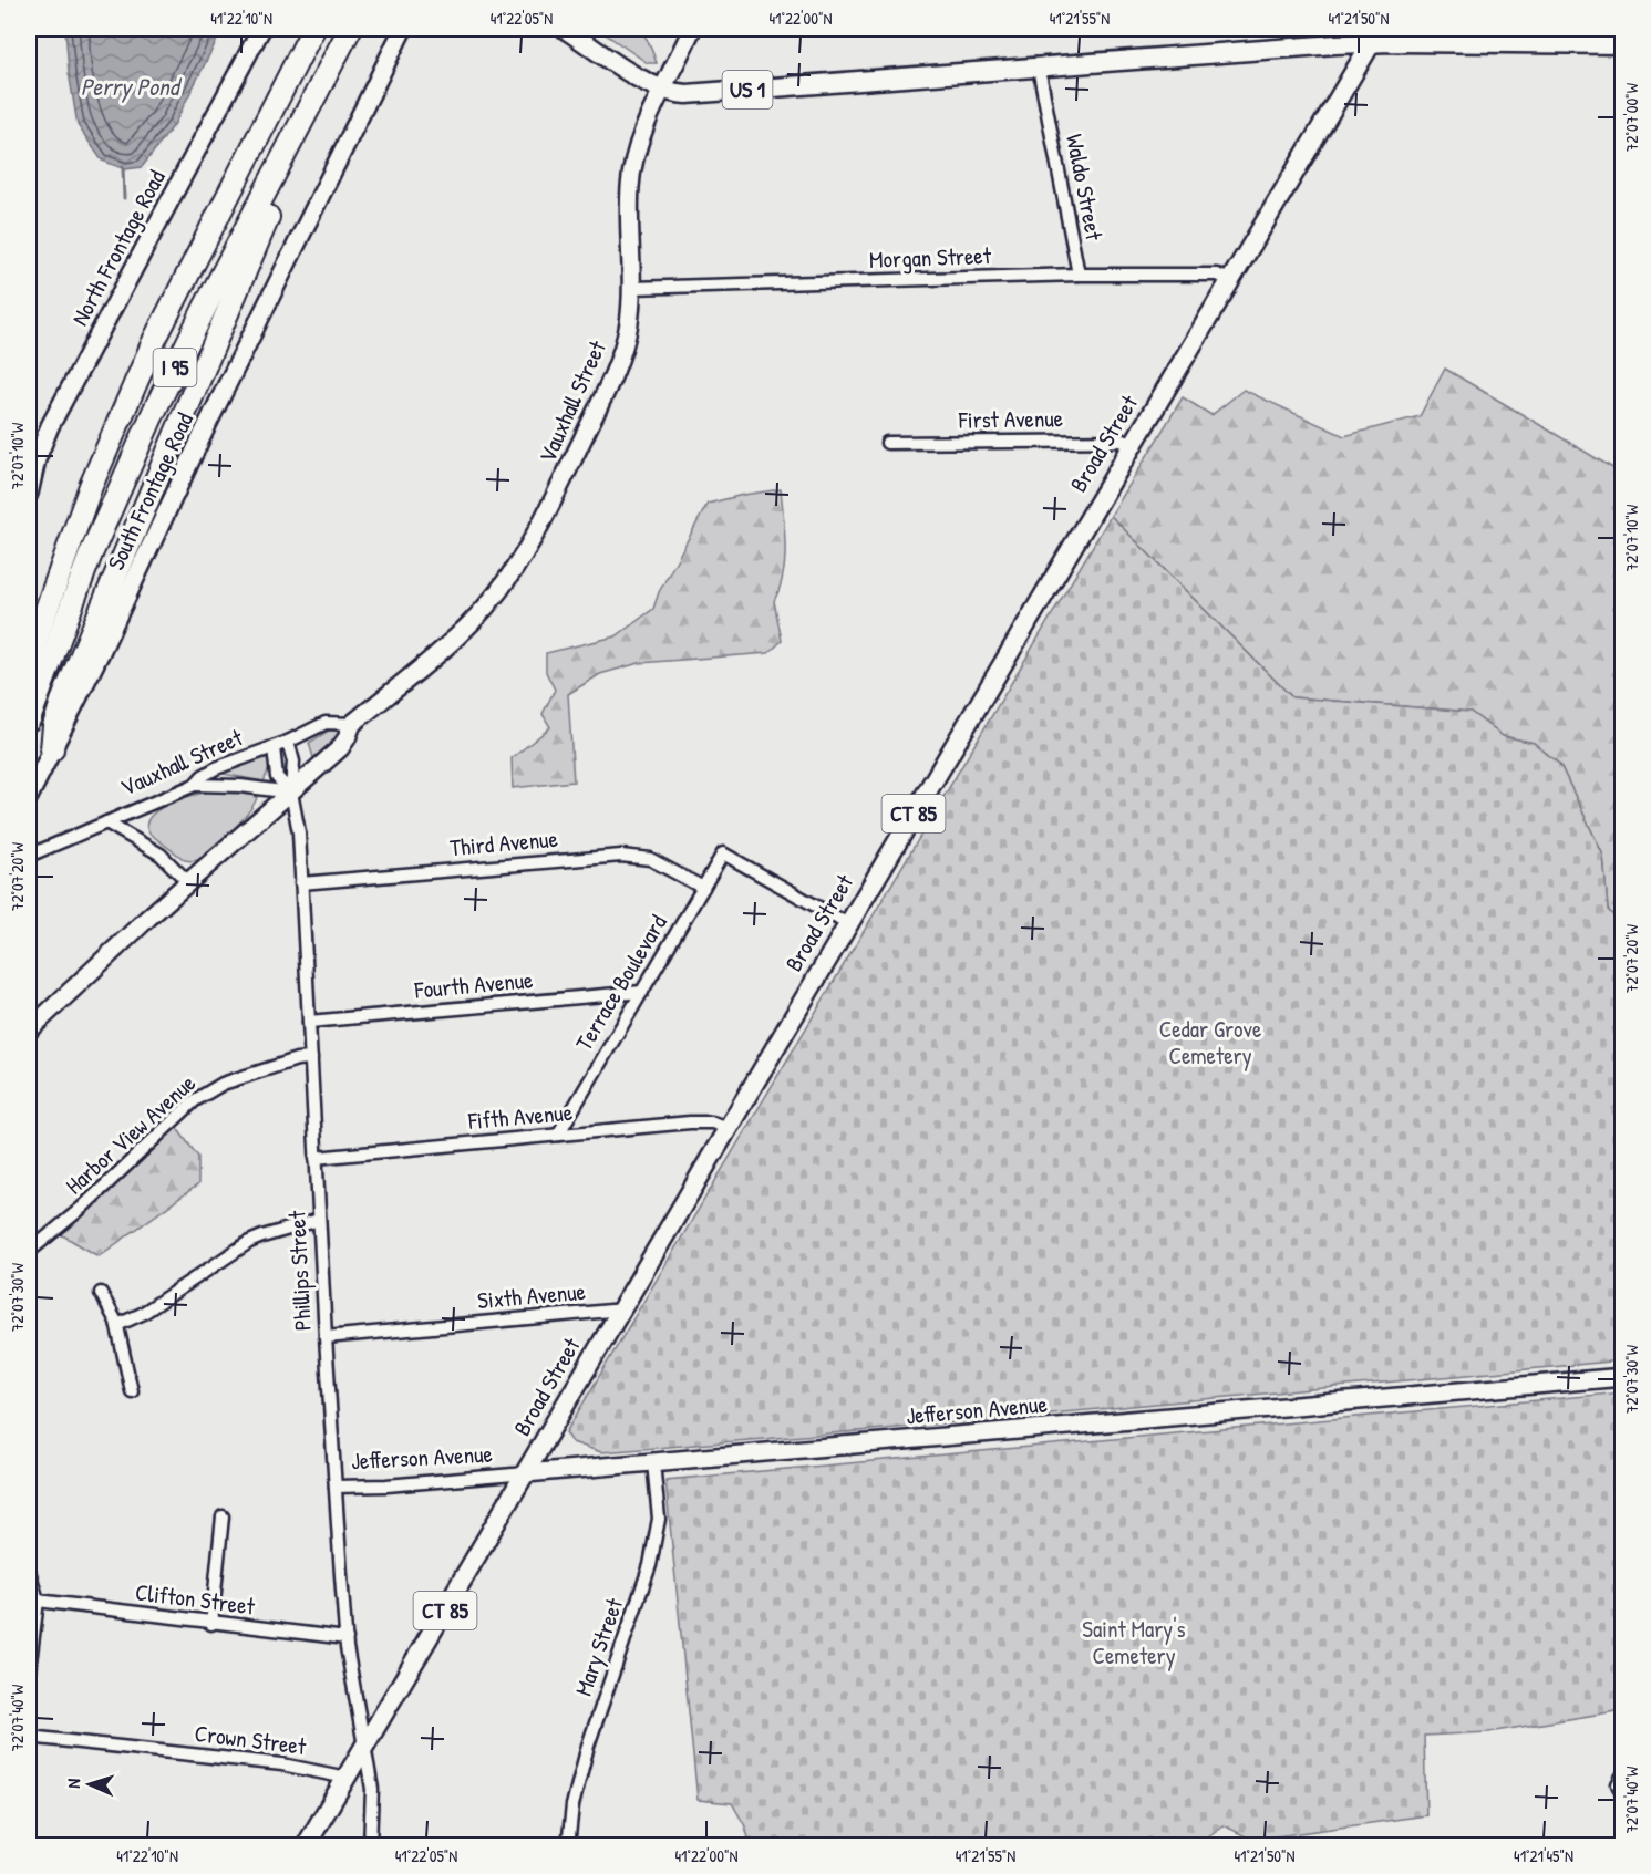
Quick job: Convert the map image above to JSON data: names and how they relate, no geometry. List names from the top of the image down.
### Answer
{
  "streets": {
    "highway": ["I 95"],
    "main road": [
      "US 1",
      "North Frontage Road",
      "Vauxhall Street",
      "Broad Street",
      "South Frontage Road",
      "CT 85",
      "Jefferson Avenue"
    ],
    "street": [
      "Waldo Street",
      "Morgan Street",
      "First Avenue",
      "Third Avenue",
      "Terrace Boulevard",
      "Fourth Avenue",
      "Fifth Avenue",
      "Harbor View Avenue",
      "Phillips Street",
      "Sixth Avenue",
      "Clifton Street",
      "Mary Street",
      "Crown Street"
    ]
  },
  "crossings": [
    ["US 1", "Waldo Street"],
    ["US 1", "Vauxhall Street"],
    ["US 1", "Broad Street"],
    ["Waldo Street", "Morgan Street"],
    ["Morgan Street", "Vauxhall Street"],
    ["Morgan Street", "Broad Street"],
    ["Vauxhall Street", "Phillips Street"],
    ["First Avenue", "Broad Street"],
    ["Broad Street", "Terrace Boulevard"],
    ["Broad Street", "Fifth Avenue"],
    ["Broad Street", "Phillips Street"],
    ["Broad Street", "Sixth Avenue"],
    ["Broad Street", "Jefferson Avenue"],
    ["Broad Street", "Crown Street"],
    ["Third Avenue", "Terrace Boulevard"],
    ["Third Avenue", "Phillips Street"],
    ["Terrace Boulevard", "Fourth Avenue"],
    ["Terrace Boulevard", "Fifth Avenue"],
    ["Fourth Avenue", "Phillips Street"],
    ["Fifth Avenue", "Phillips Street"],
    ["Harbor View Avenue", "Phillips Street"],
    ["Phillips Street", "Sixth Avenue"],
    ["Phillips Street", "Jefferson Avenue"],
    ["Phillips Street", "Clifton Street"],
    ["Jefferson Avenue", "Mary Street"]
  ],
  "water": ["Perry Pond"],
  "parks": ["Cedar Grove Cemetery", "Saint Mary's Cemetery"],
  "north": "left",
  "coordinates": [
    "41°22'10\"N",
    "41°22'05\"N",
    "41°22'00\"N",
    "41°21'55\"N",
    "41°21'50\"N",
    "72°07'00\"W",
    "72°07'10\"W",
    "72°07'20\"W",
    "72°07'30\"W",
    "72°07'40\"W",
    "41°21'45\"N"
  ]
}
